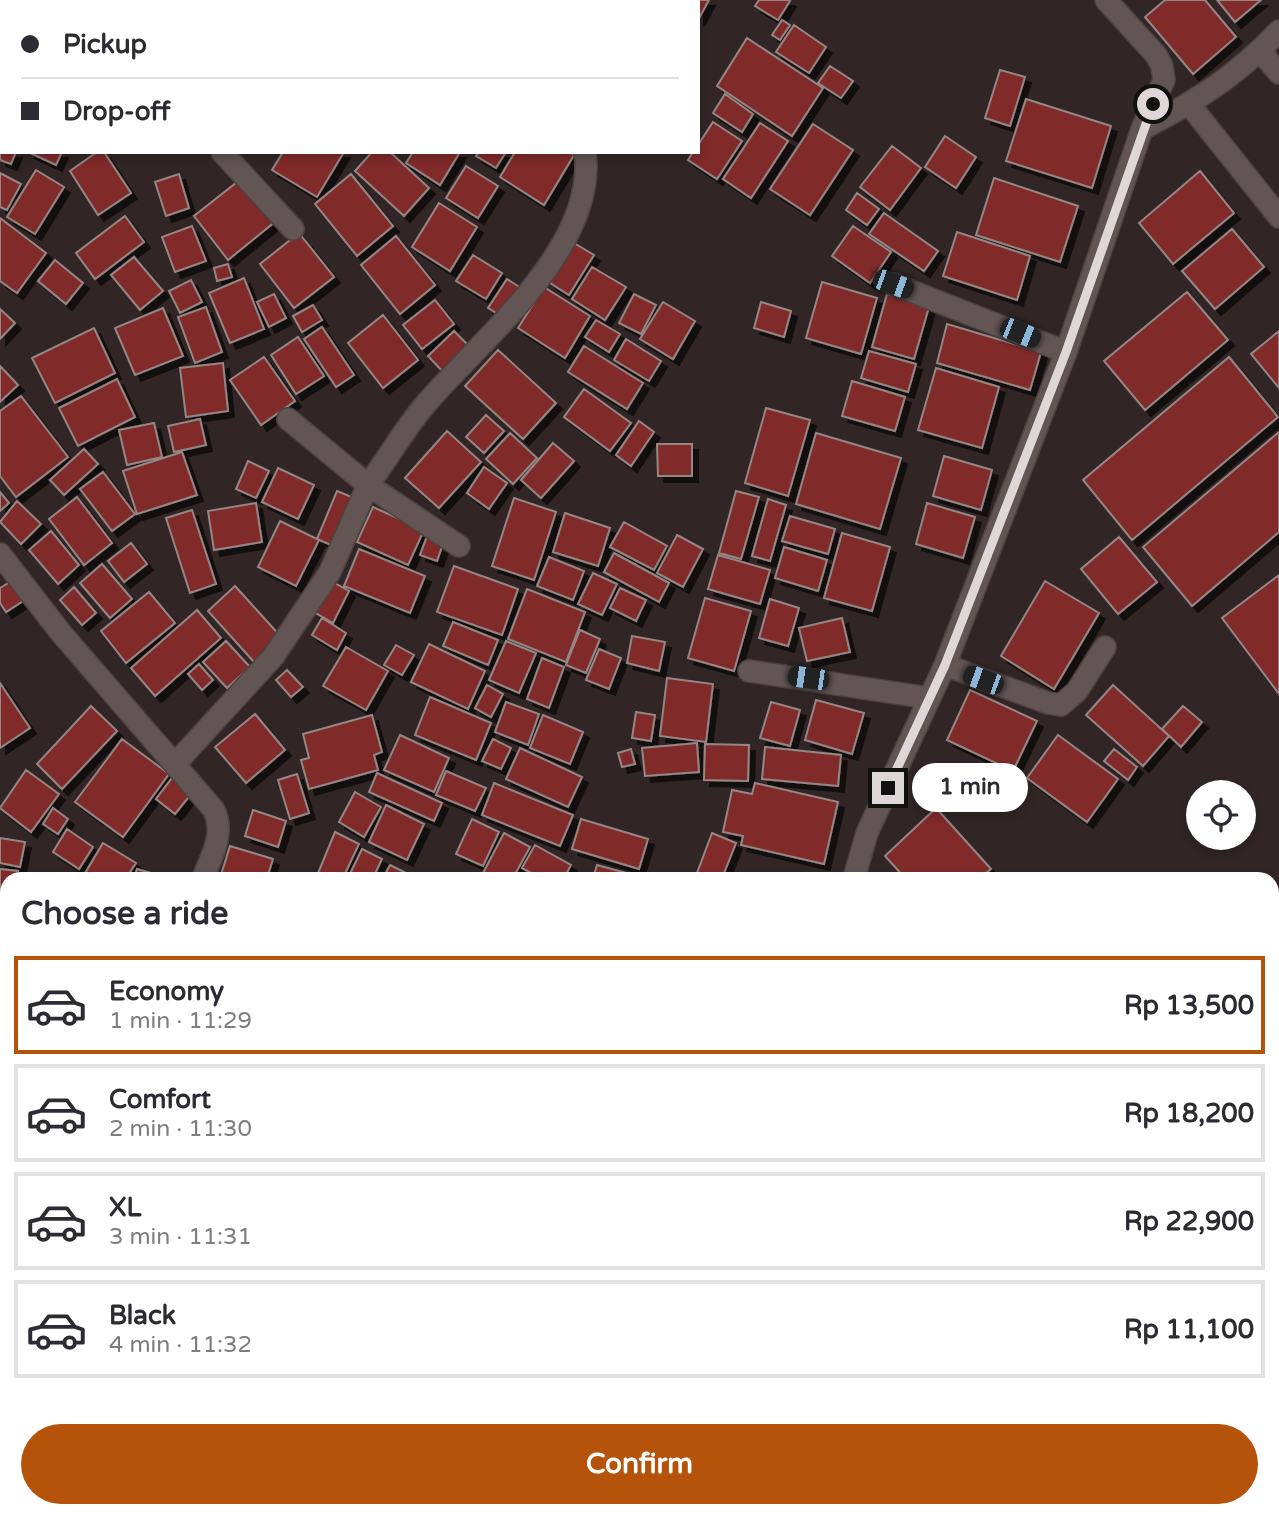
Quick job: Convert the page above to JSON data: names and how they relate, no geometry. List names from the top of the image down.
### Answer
{
  "page": {
    "banner": ["Pickup", "Drop-off"],
    "bubble": "1 min",
    "heading": "Choose a ride",
    "list": [
      {
        "name": "Economy",
        "note": "1 min · 11:29",
        "value": "Rp 13,500"
      },
      {
        "name": "Comfort",
        "note": "2 min · 11:30",
        "value": "Rp 18,200"
      },
      {
        "name": "XL",
        "note": "3 min · 11:31",
        "value": "Rp 22,900"
      },
      {
        "name": "Black",
        "note": "4 min · 11:32",
        "value": "Rp 11,100"
      }
    ],
    "buttons": "Confirm"
  }
}
